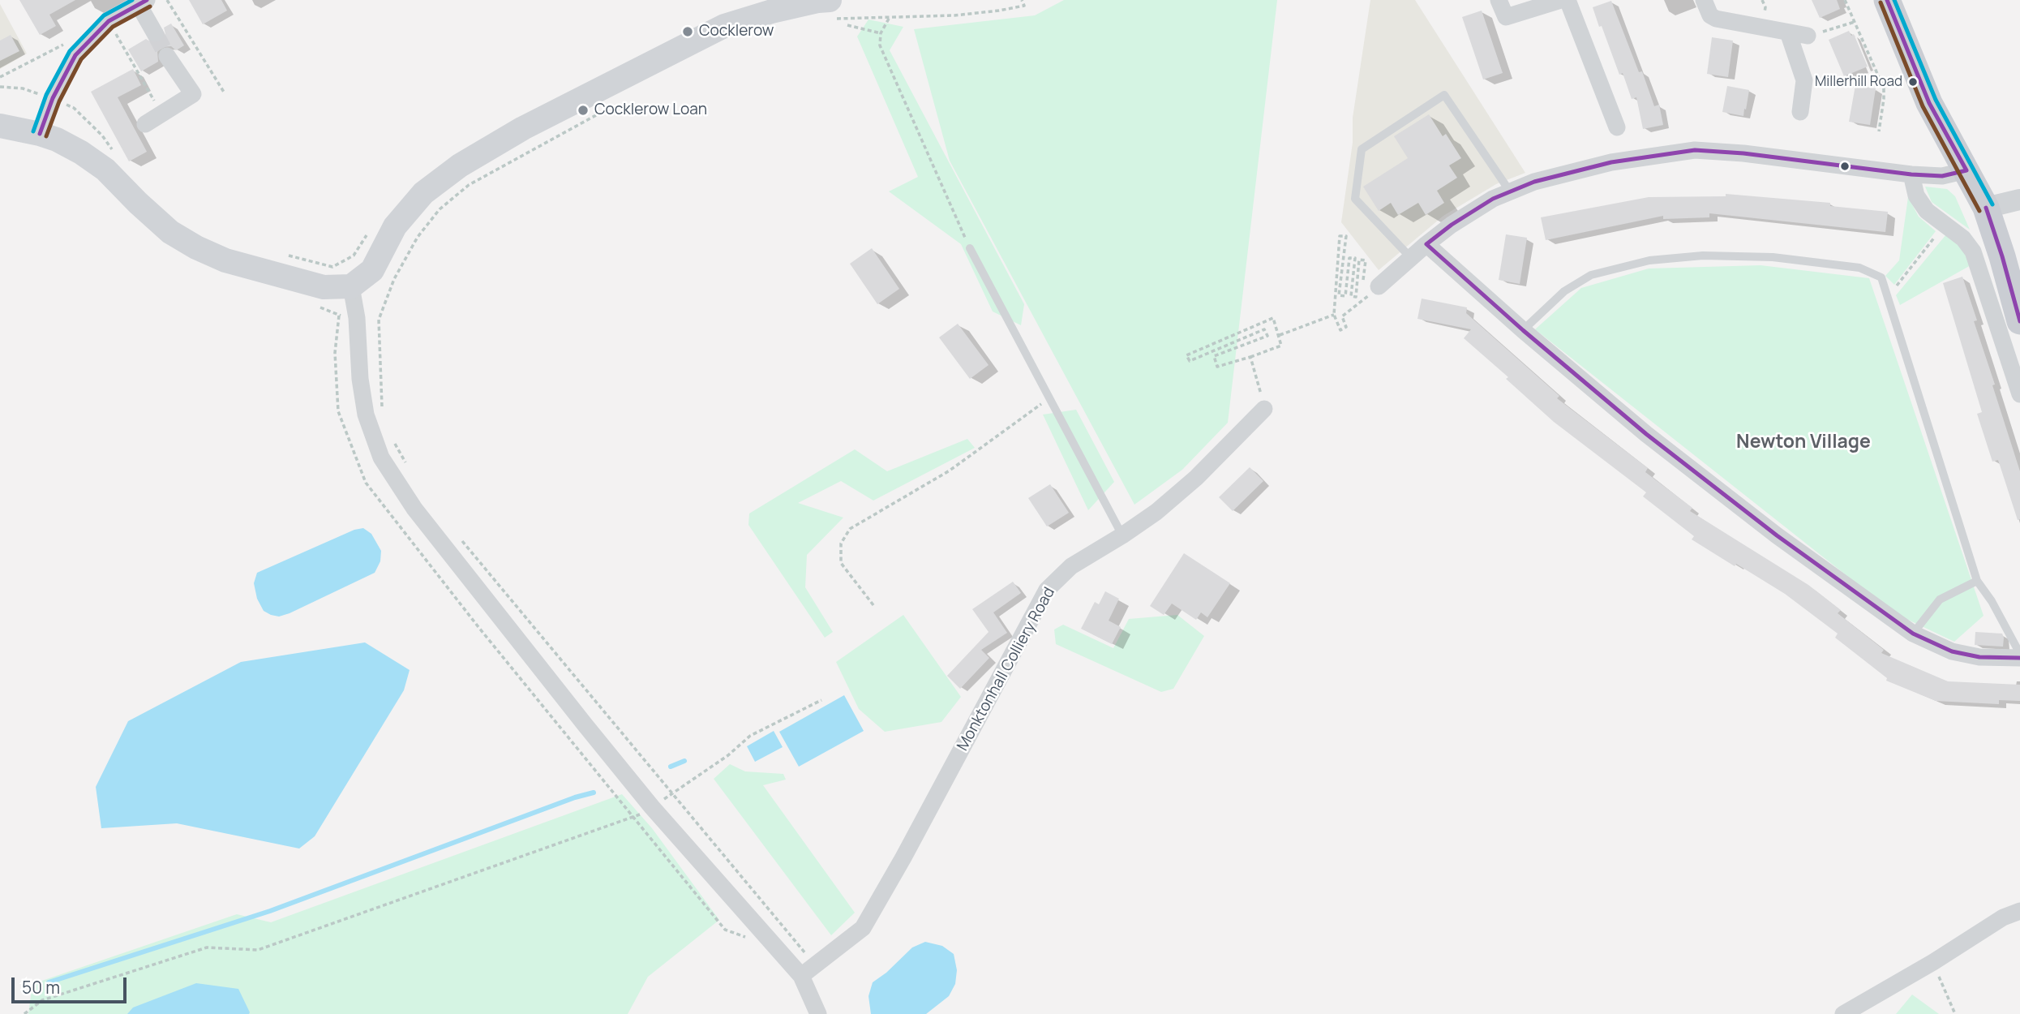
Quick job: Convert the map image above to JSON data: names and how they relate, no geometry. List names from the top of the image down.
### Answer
{
  "streets": {
    "street": ["Monktonhall Colliery Road"]
  },
  "districts": ["Newton Village"],
  "places": ["Cocklerow", "Millerhill Road", "Cocklerow Loan"],
  "scale_bar": "50 m"
}
